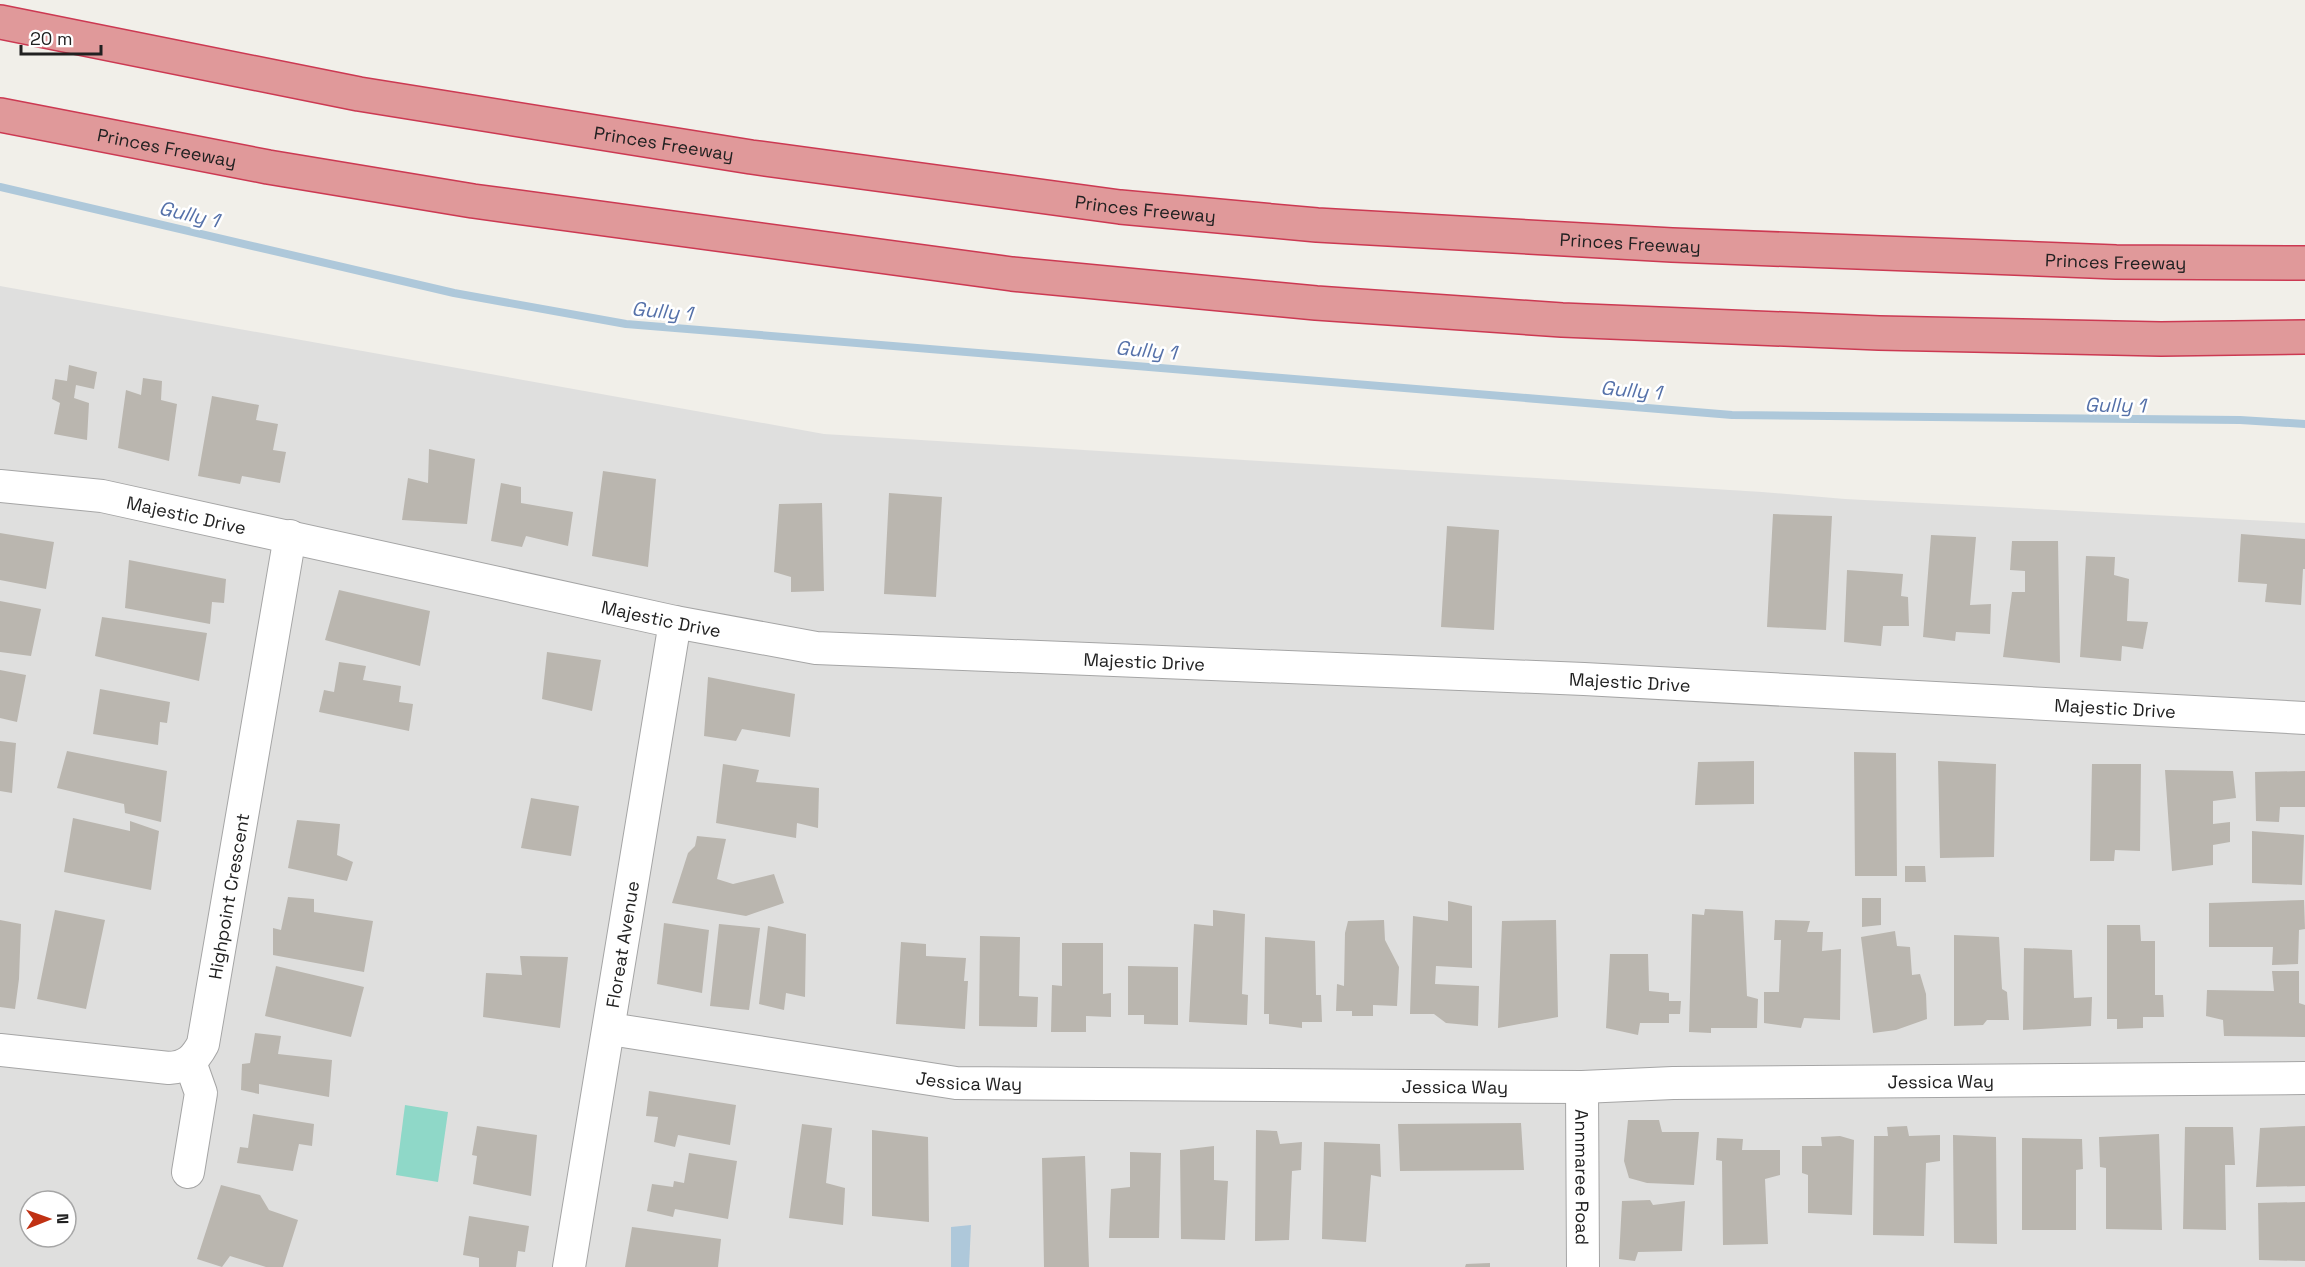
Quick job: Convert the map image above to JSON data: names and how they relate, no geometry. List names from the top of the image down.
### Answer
{
  "streets": {
    "highway": ["Princes Freeway"],
    "street": [
      "Majestic Drive",
      "Highpoint Crescent",
      "Floreat Avenue",
      "Jessica Way",
      "Annmaree Road"
    ]
  },
  "crossings": [
    ["Majestic Drive", "Highpoint Crescent"],
    ["Majestic Drive", "Floreat Avenue"],
    ["Floreat Avenue", "Jessica Way"],
    ["Jessica Way", "Annmaree Road"]
  ],
  "water": ["Gully 1"],
  "scale_bar": "20 m",
  "north": "right"
}
